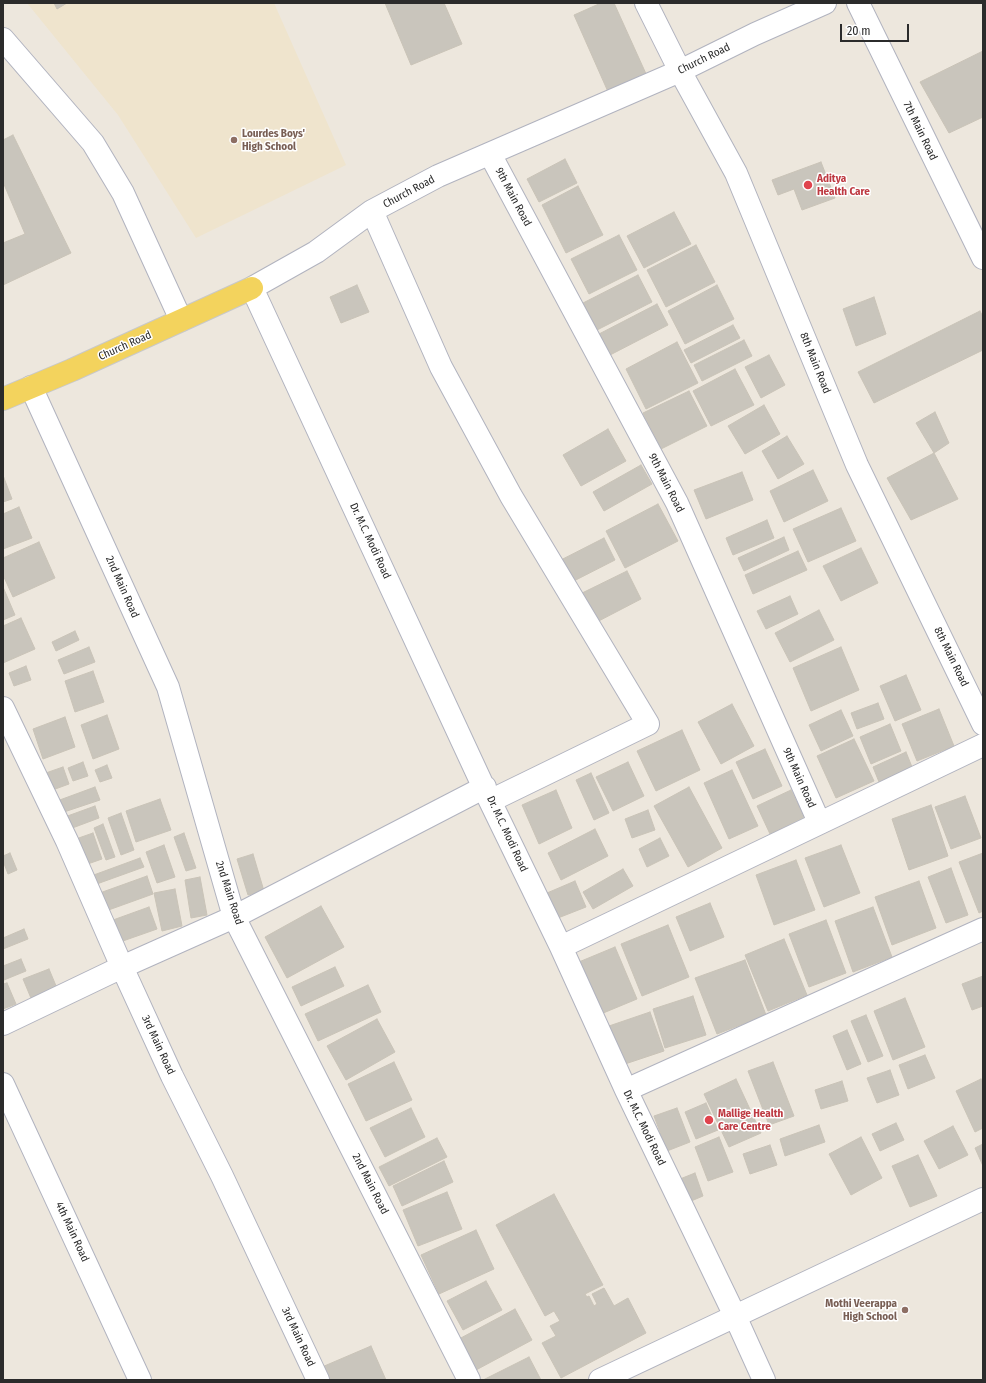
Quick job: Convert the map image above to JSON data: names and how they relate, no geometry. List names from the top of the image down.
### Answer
{
  "streets": {
    "main road": ["Church Road"],
    "street": [
      "7th Main Road",
      "9th Main Road",
      "8th Main Road",
      "Dr. M.C. Modi Road",
      "2nd Main Road",
      "3rd Main Road",
      "4th Main Road"
    ]
  },
  "crossings": [
    ["Church Road", "9th Main Road"],
    ["Church Road", "8th Main Road"],
    ["Church Road", "Dr. M.C. Modi Road"],
    ["Church Road", "2nd Main Road"]
  ],
  "places": [
    "Lourdes Boys' High School",
    "Aditya Health Care",
    "Mallige Health Care Centre",
    "Mothi Veerappa High School"
  ],
  "scale_bar": "20 m"
}
